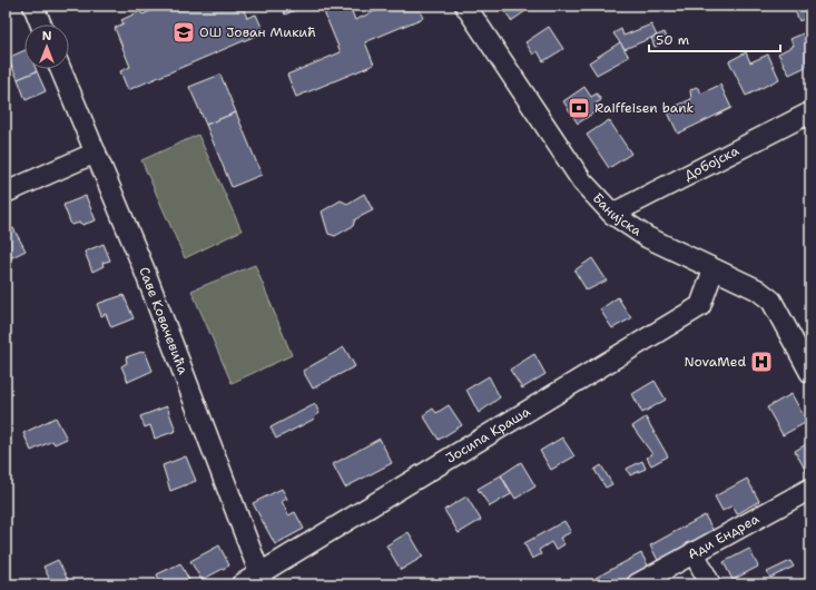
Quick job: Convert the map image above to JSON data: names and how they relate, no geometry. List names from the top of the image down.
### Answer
{
  "streets": {
    "street": [
      "Добојска",
      "Банијска",
      "Саве Ковачевића",
      "Јосипа Краша",
      "Ади Ендреа"
    ]
  },
  "crossings": [
    ["Добојска", "Банијска"],
    ["Банијска", "Јосипа Краша"],
    ["Саве Ковачевића", "Јосипа Краша"]
  ],
  "places": {
    "school or university": ["ОШ Јован Микић"],
    "bank": ["Raiffeisen bank"],
    "hospital": ["NovaMed"]
  },
  "scale_bar": "50 m",
  "north": "top"
}
